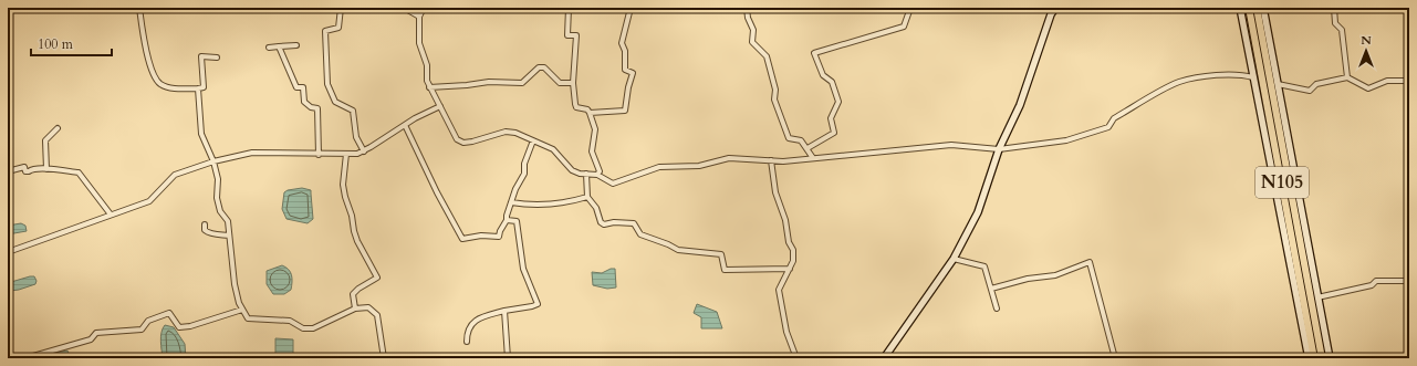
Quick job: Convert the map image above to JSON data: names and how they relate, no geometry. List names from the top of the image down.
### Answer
{
  "streets": {
    "highway": ["N105"]
  },
  "scale_bar": "100 m",
  "north": "top"
}
